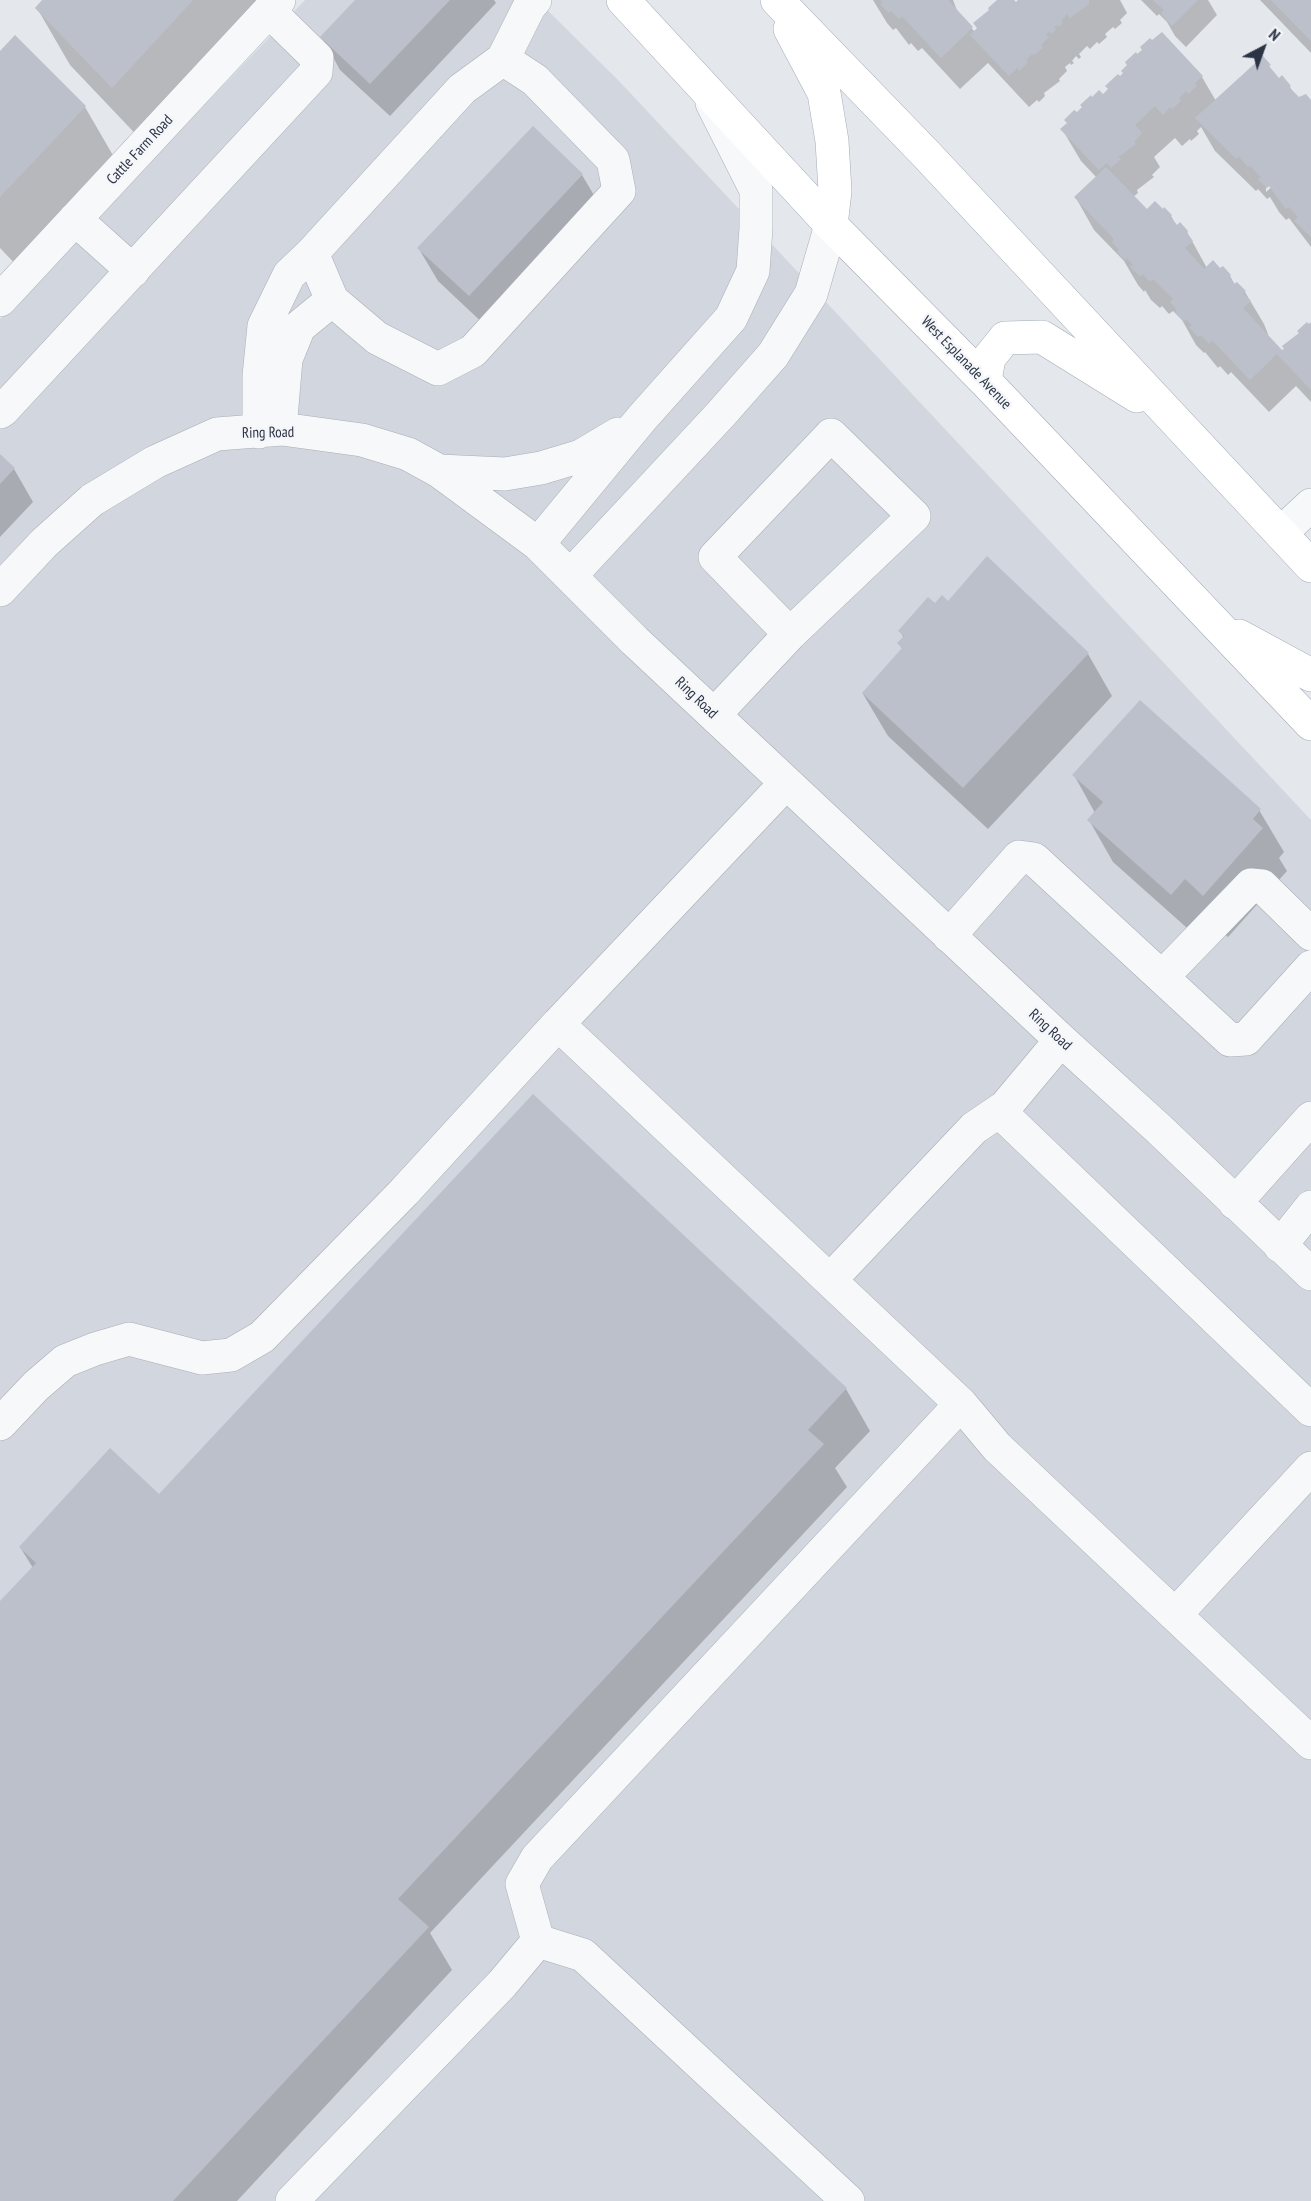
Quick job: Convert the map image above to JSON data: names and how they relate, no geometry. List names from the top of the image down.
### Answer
{
  "streets": {
    "main road": ["West Esplanade Avenue"],
    "street": ["Cattle Farm Road", "Ring Road"]
  },
  "north": "top right"
}
